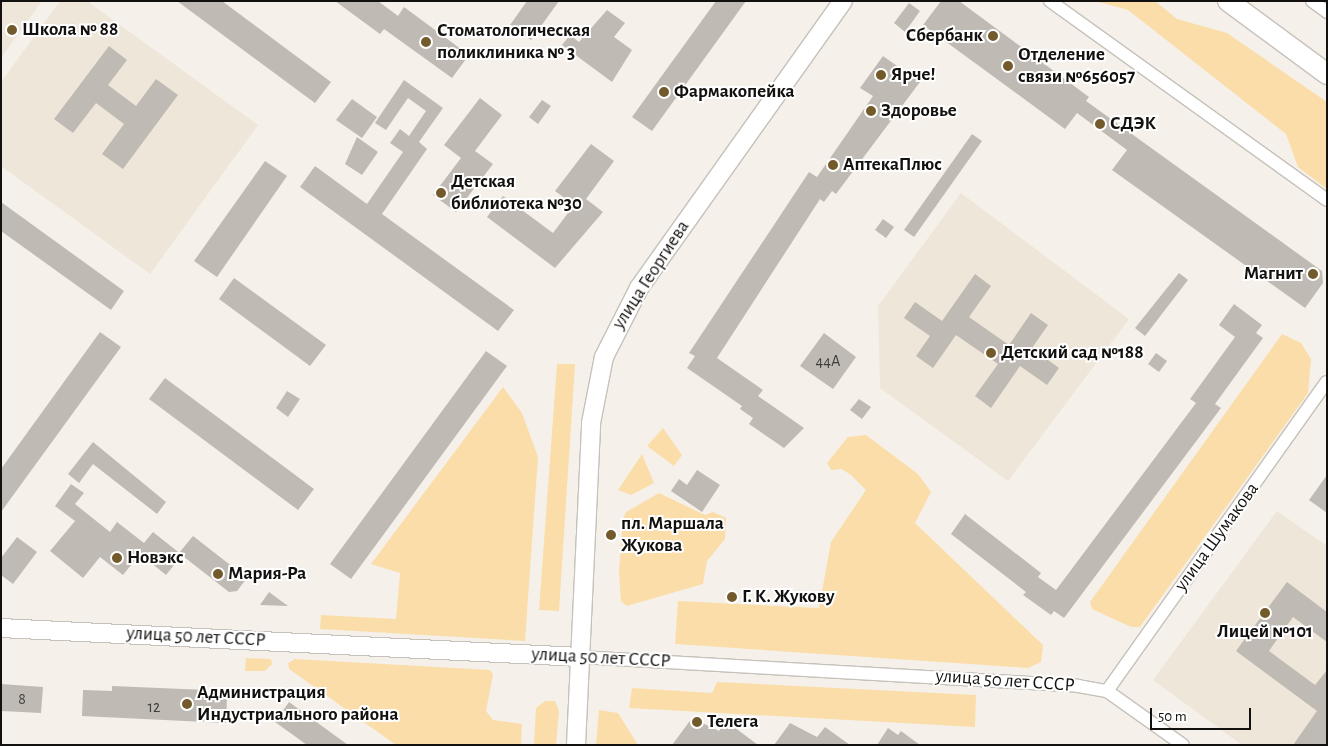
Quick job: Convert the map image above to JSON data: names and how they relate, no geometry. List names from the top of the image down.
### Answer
{
  "streets": {
    "street": ["улица Георгиева", "улица Шумакова", "улица 50 лет СССР"]
  },
  "crossings": [
    ["улица Георгиева", "улица 50 лет СССР"],
    ["улица Шумакова", "улица 50 лет СССР"]
  ],
  "places": [
    "Школа № 88",
    "Сбербанк",
    "Стоматологическая поликлиника № 3",
    "Отделение связи №656057",
    "Ярче!",
    "Фармакопейка",
    "Здоровье",
    "СДЭК",
    "АптекаПлюс",
    "Детская библиотека №30",
    "Магнит",
    "Детский сад №188",
    "пл. Маршала Жукова",
    "Новэкс",
    "Мария-Ра",
    "Г. К. Жукову",
    "Лицей №101",
    "Администрация Индустриального района",
    "Телега"
  ],
  "house_numbers": ["44А", "8", "12"],
  "scale_bar": "50 m"
}
